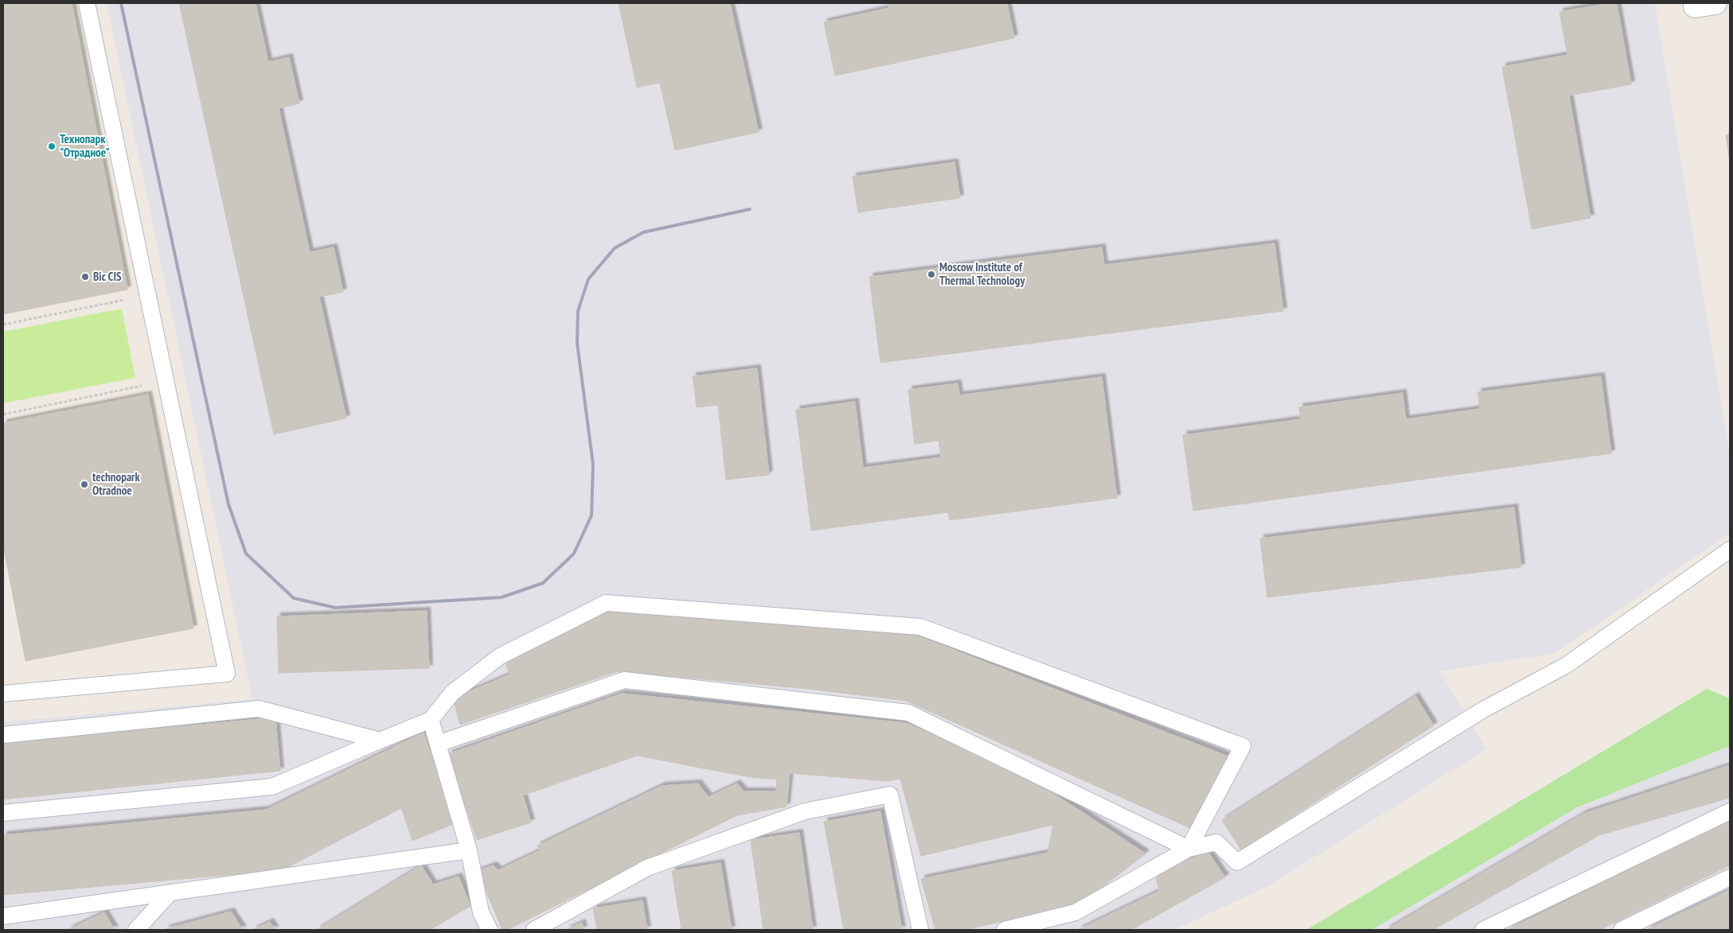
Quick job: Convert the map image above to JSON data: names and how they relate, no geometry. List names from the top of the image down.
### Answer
{
  "places": [
    "Технопарк \"Отрадное\"",
    "Moscow Institute of Thermal Technology",
    "Bic CIS",
    "technopark Otradnoe"
  ]
}
